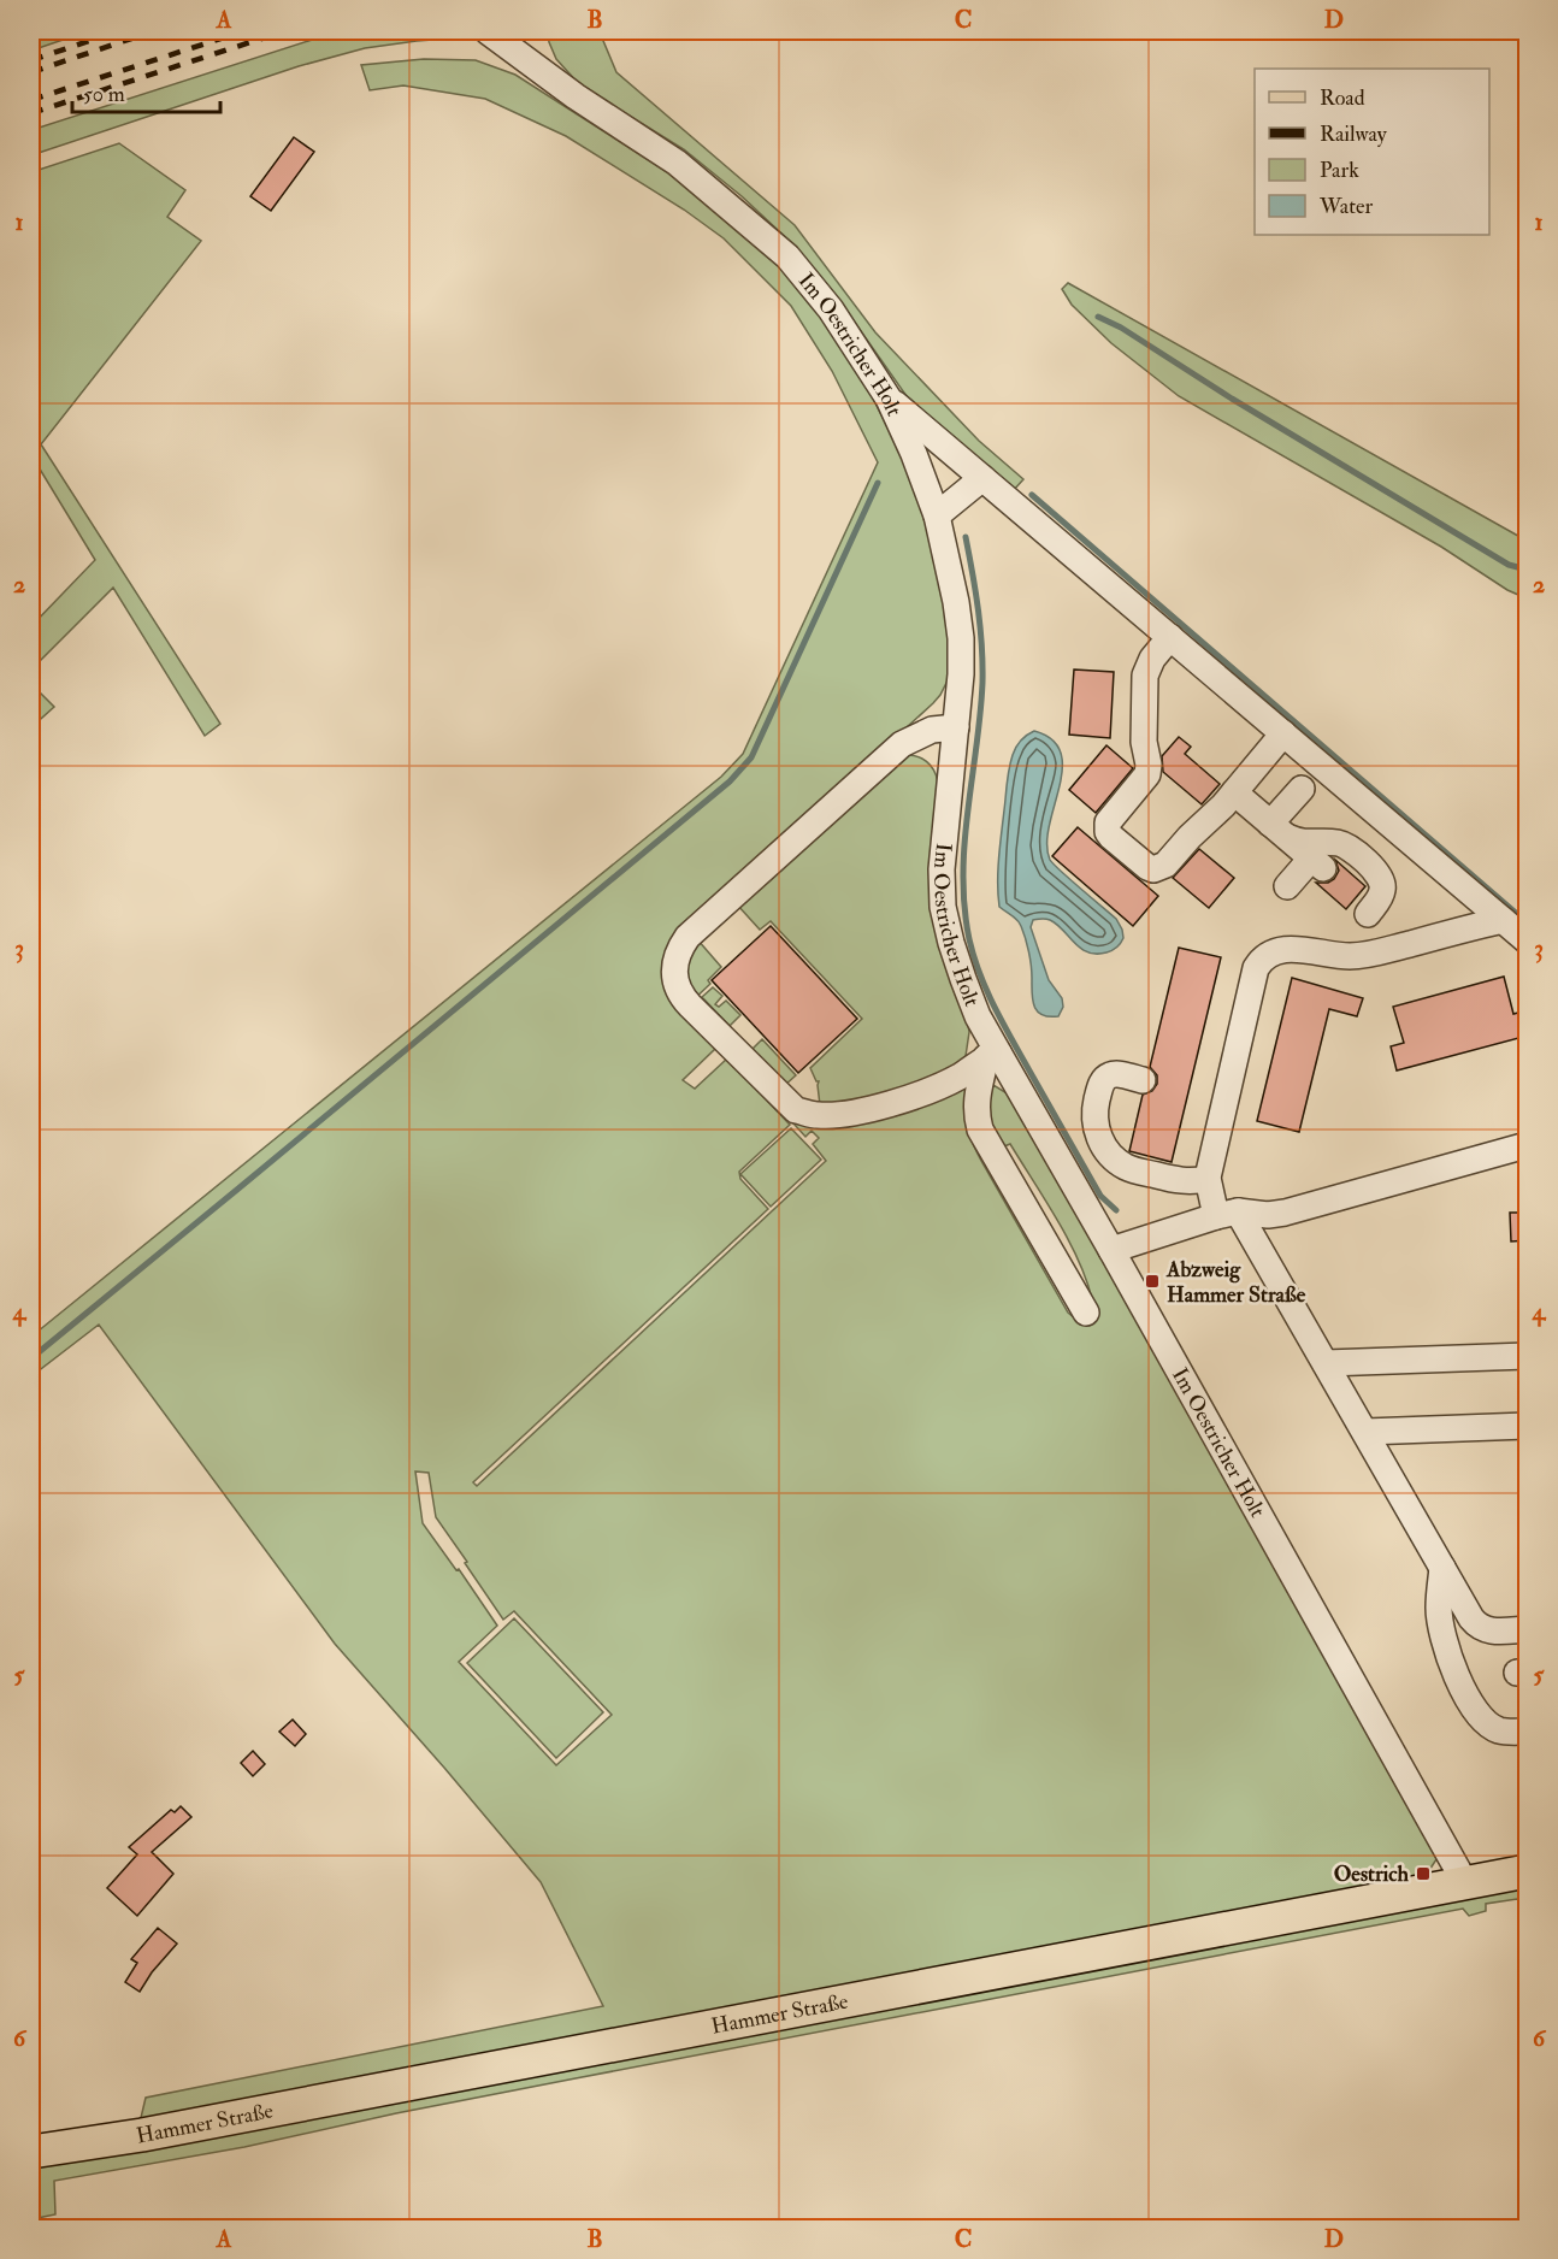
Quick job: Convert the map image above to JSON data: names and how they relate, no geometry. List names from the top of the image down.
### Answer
{
  "streets": {
    "main road": ["Hammer Straße"],
    "street": ["Im Oestricher Holt"]
  },
  "crossings": [
    ["Im Oestricher Holt", "Hammer Straße"]
  ],
  "places": {
    "transit": ["Abzweig Hammer Straße", "Oestrich"]
  },
  "legend": [
    "Road",
    "Railway",
    "Park",
    "Water"
  ],
  "scale_bar": "50 m",
  "grid": {
    "columns": [
      "A",
      "B",
      "C",
      "D"
    ],
    "rows": [
      "1",
      "2",
      "3",
      "4",
      "5",
      "6"
    ]
  }
}
